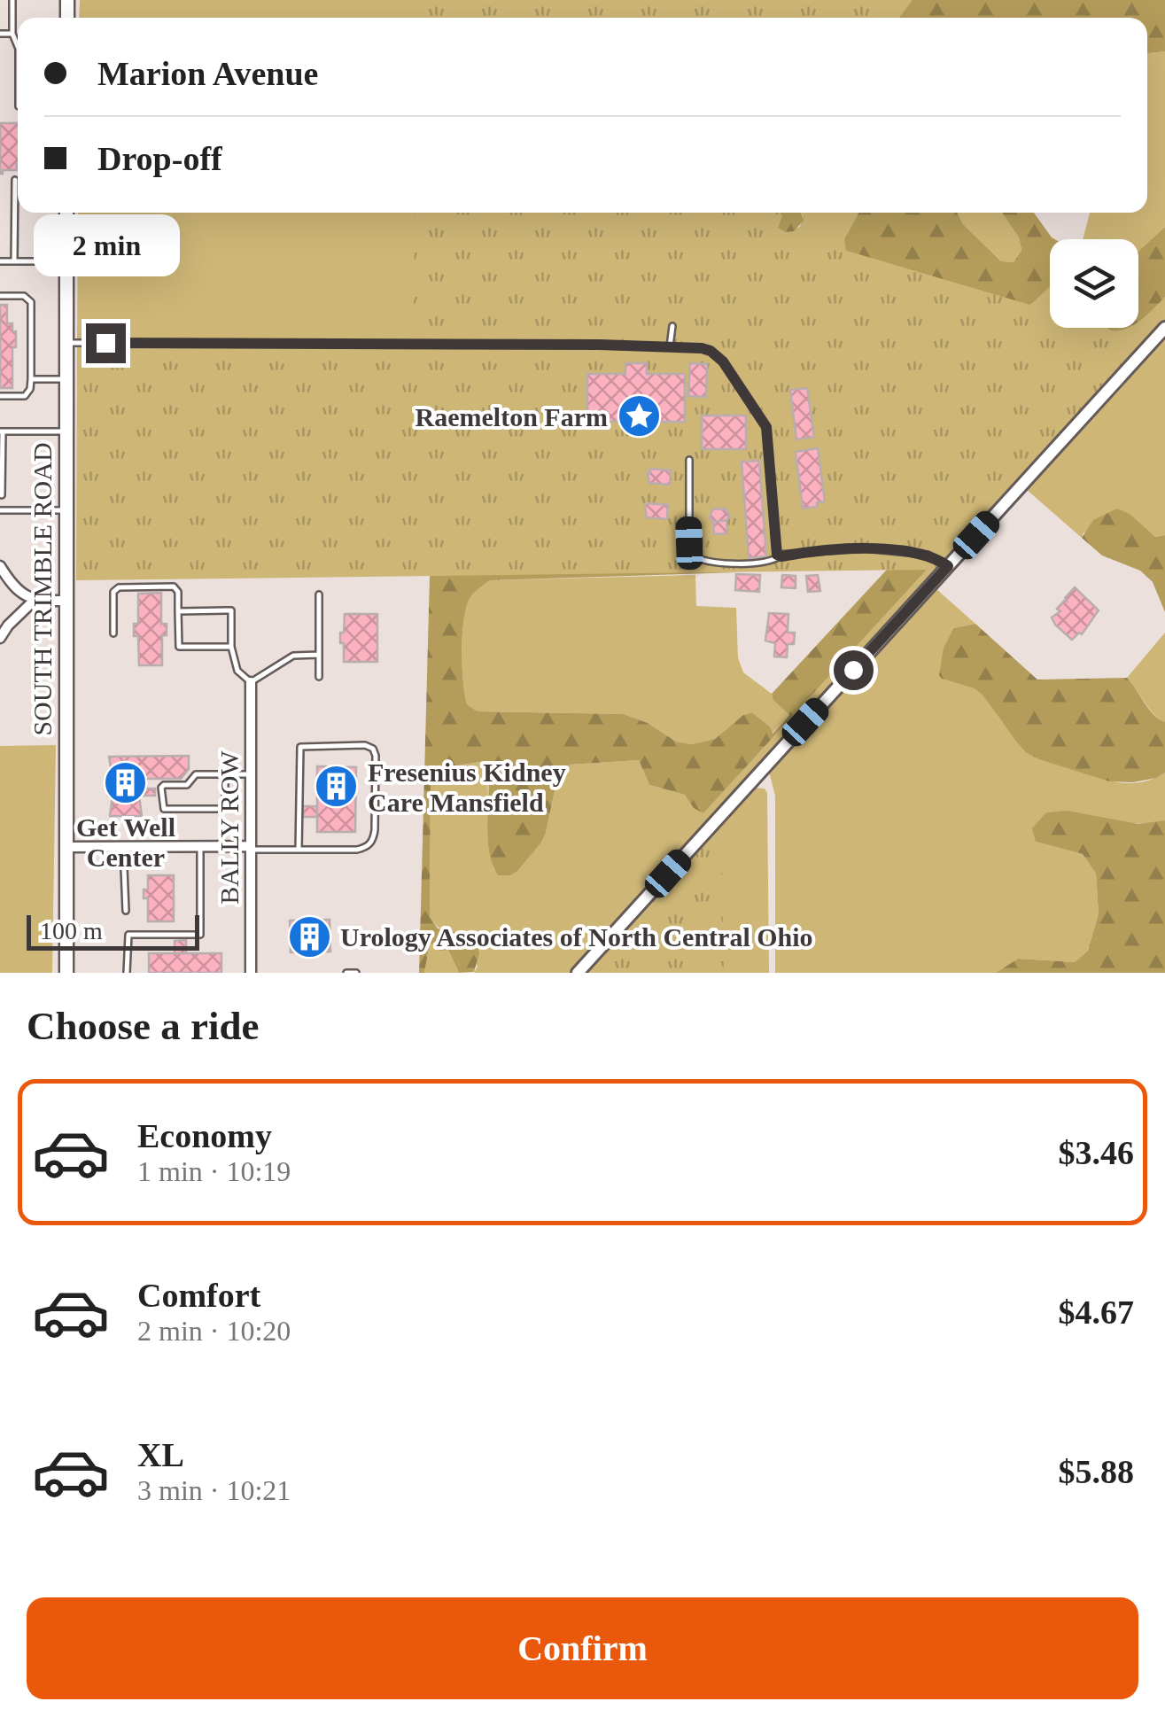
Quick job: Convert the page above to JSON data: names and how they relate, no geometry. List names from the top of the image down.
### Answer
{
  "streets": {
    "main road": ["SOUTH TRIMBLE ROAD"],
    "street": ["BALLY ROW"]
  },
  "places": {
    "place": ["Raemelton Farm"],
    "building": ["Get Well Center", "Fresenius Kidney Care Mansfield", "Urology Associates of North Central Ohio"]
  },
  "scale_bar": "100 m",
  "page": {
    "banner": ["Marion Avenue", "Drop-off"],
    "bubble": "2 min",
    "scale": "100 m",
    "heading": "Choose a ride",
    "list": [
      {
        "name": "Economy",
        "note": "1 min · 10:19",
        "value": "$3.46"
      },
      {
        "name": "Comfort",
        "note": "2 min · 10:20",
        "value": "$4.67"
      },
      {
        "name": "XL",
        "note": "3 min · 10:21",
        "value": "$5.88"
      }
    ],
    "buttons": "Confirm"
  }
}
